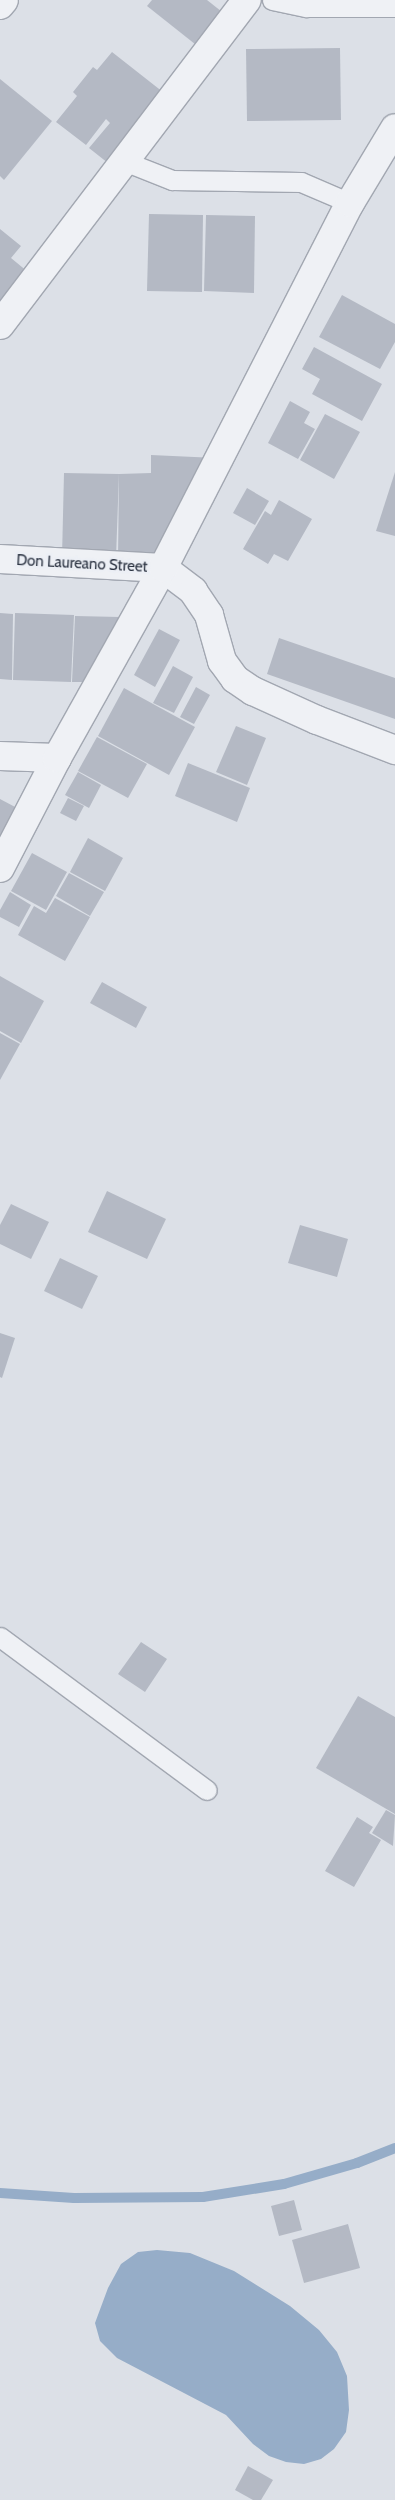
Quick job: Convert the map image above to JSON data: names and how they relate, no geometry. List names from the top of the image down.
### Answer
{
  "streets": {
    "street": ["Don Laureano Street"]
  }
}
